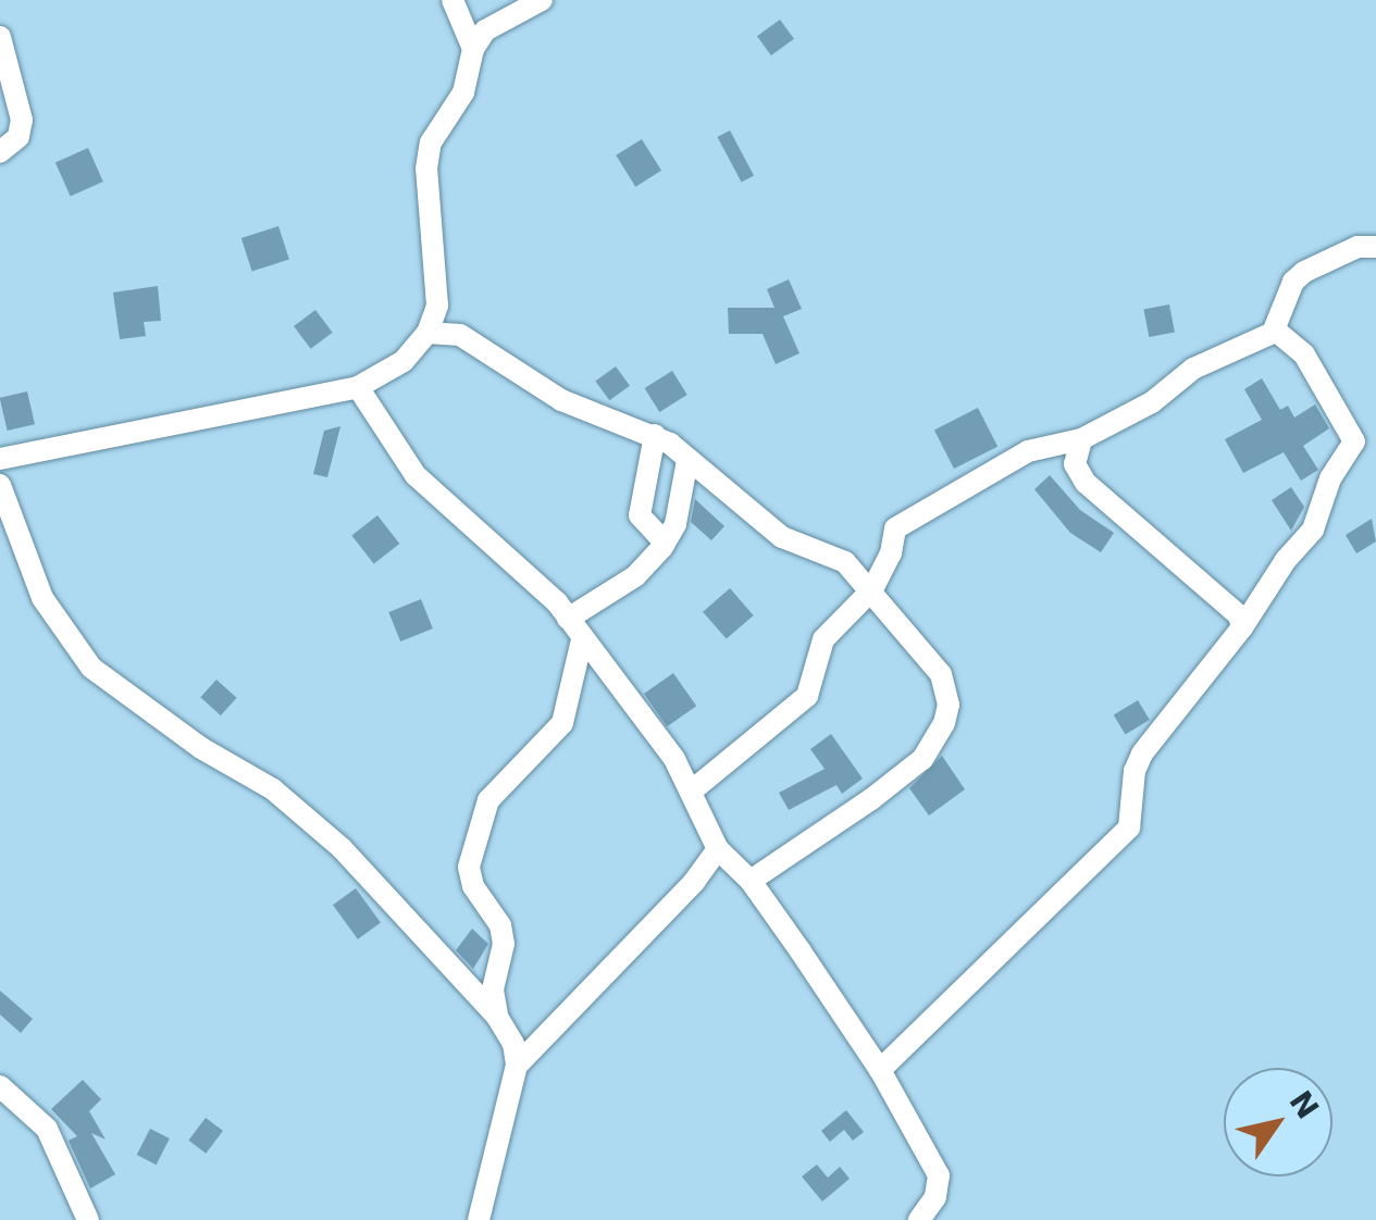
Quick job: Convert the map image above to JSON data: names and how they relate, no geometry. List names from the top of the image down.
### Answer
{
  "north": "top right"
}
